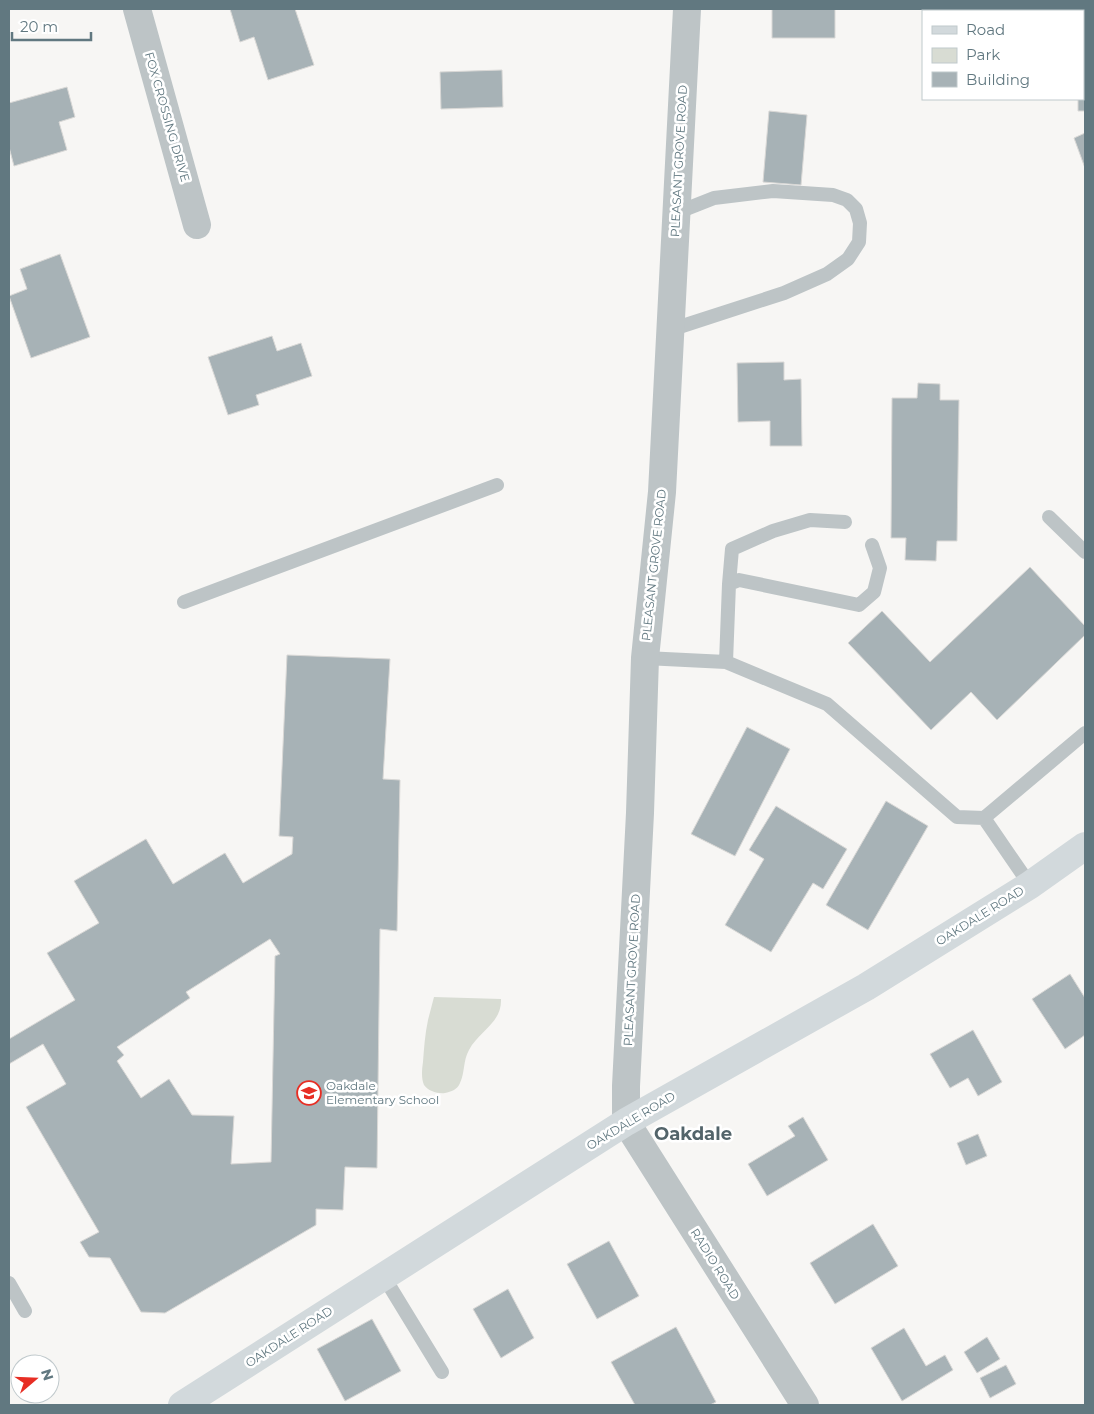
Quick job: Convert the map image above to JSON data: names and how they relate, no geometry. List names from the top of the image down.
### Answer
{
  "streets": {
    "main road": ["OAKDALE ROAD"],
    "street": ["FOX CROSSING DRIVE", "PLEASANT GROVE ROAD", "RADIO ROAD"]
  },
  "crossings": [
    ["PLEASANT GROVE ROAD", "OAKDALE ROAD"],
    ["PLEASANT GROVE ROAD", "RADIO ROAD"],
    ["OAKDALE ROAD", "RADIO ROAD"]
  ],
  "districts": ["Oakdale"],
  "places": {
    "school or university": ["Oakdale Elementary School"]
  },
  "legend": ["Road", "Park", "Building"],
  "scale_bar": "20 m",
  "north": "right"
}
